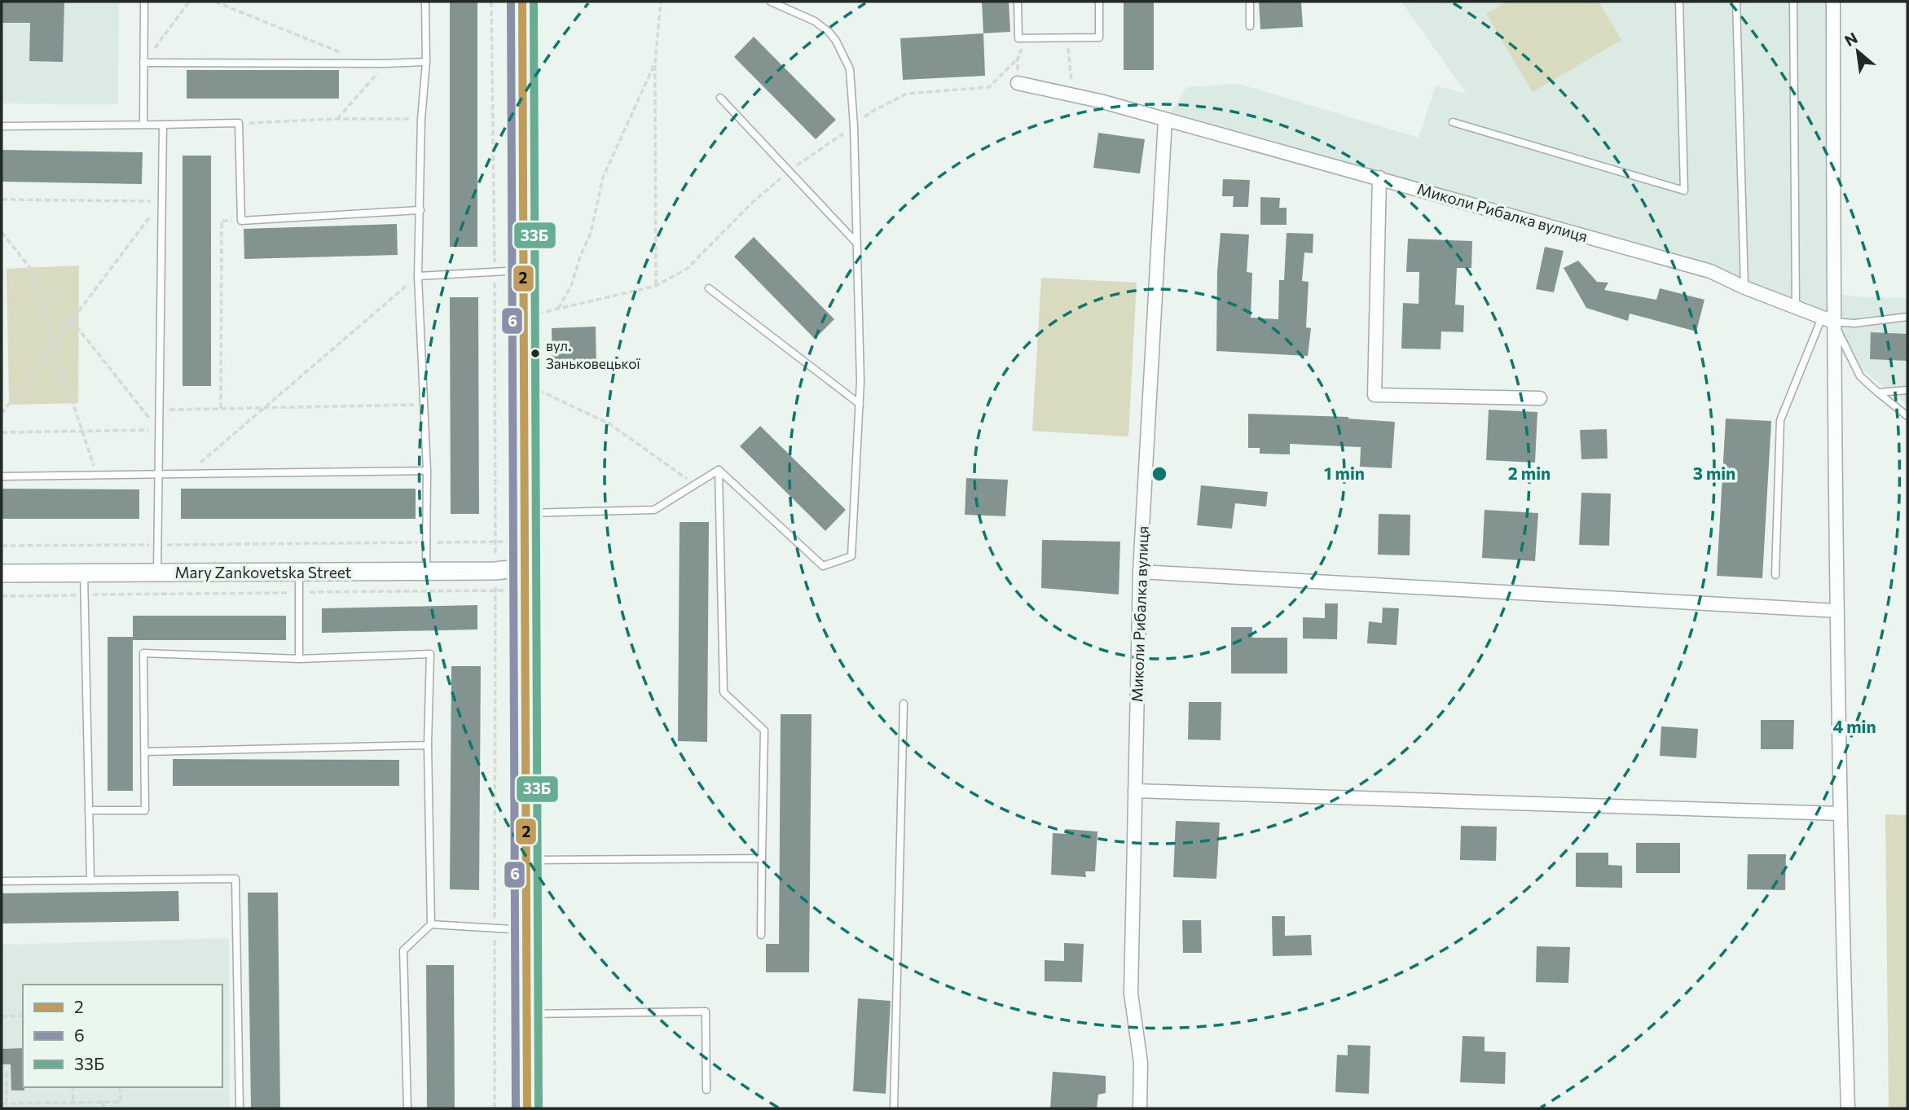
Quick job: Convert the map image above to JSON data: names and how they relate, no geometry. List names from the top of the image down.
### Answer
{
  "streets": {
    "street": ["Миколи Рибалка вулиця", "Mary Zankovetska Street"]
  },
  "places": ["вул. Заньковецької"],
  "lines": ["transit line 2", "transit line 6", "transit line 33Б"],
  "legend": ["2", "6", "33Б"],
  "north": "top left",
  "rings": [
    "1 min",
    "2 min",
    "3 min",
    "4 min"
  ]
}
